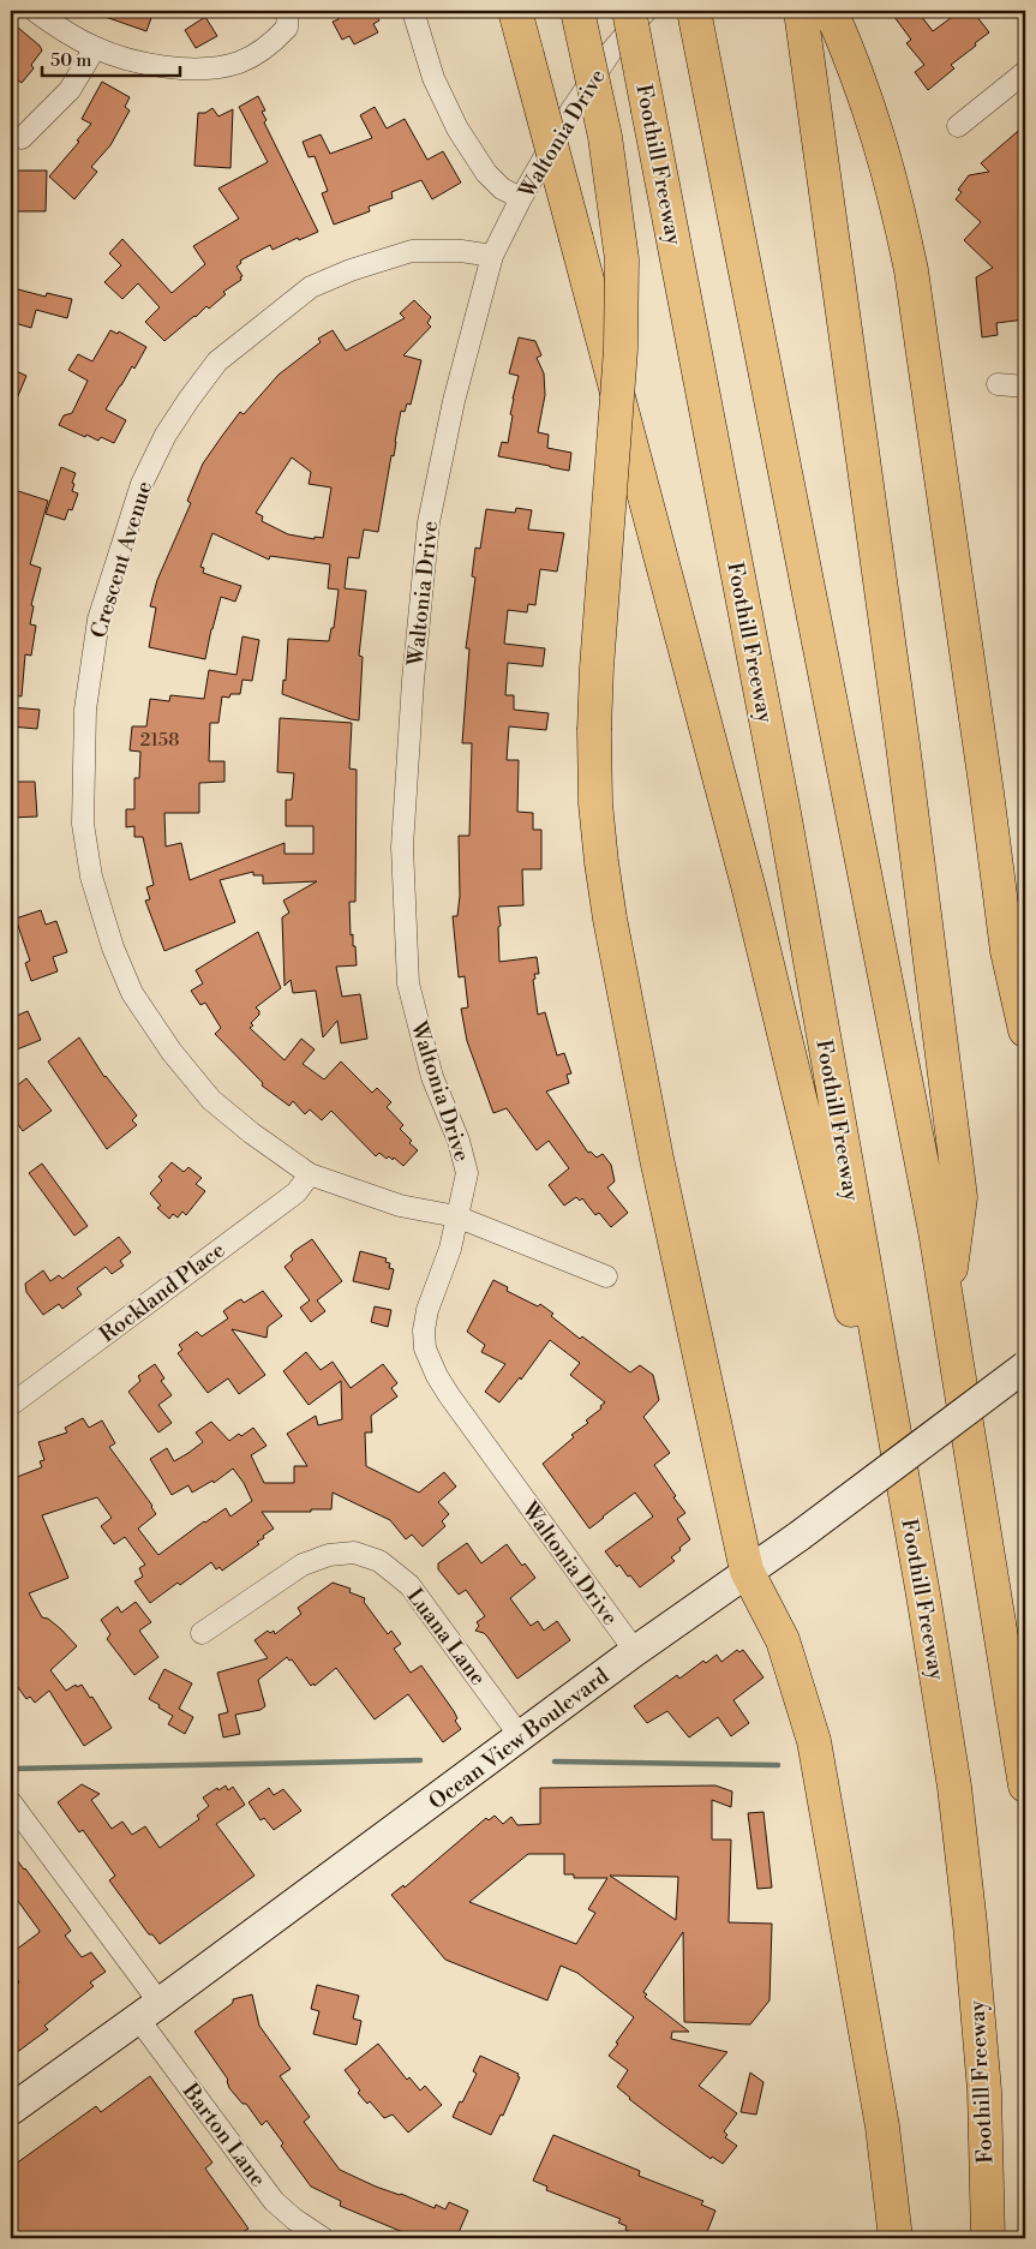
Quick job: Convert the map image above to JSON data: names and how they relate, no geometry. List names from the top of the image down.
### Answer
{
  "streets": {
    "highway": ["Foothill Freeway"],
    "main road": ["Ocean View Boulevard"],
    "street": [
      "Waltonia Drive",
      "Crescent Avenue",
      "Rockland Place",
      "Luana Lane",
      "Barton Lane"
    ]
  },
  "crossings": [
    ["Waltonia Drive", "Crescent Avenue"],
    ["Waltonia Drive", "Ocean View Boulevard"],
    ["Crescent Avenue", "Rockland Place"],
    ["Luana Lane", "Ocean View Boulevard"],
    ["Ocean View Boulevard", "Barton Lane"]
  ],
  "house_numbers": ["2158"],
  "scale_bar": "50 m"
}
